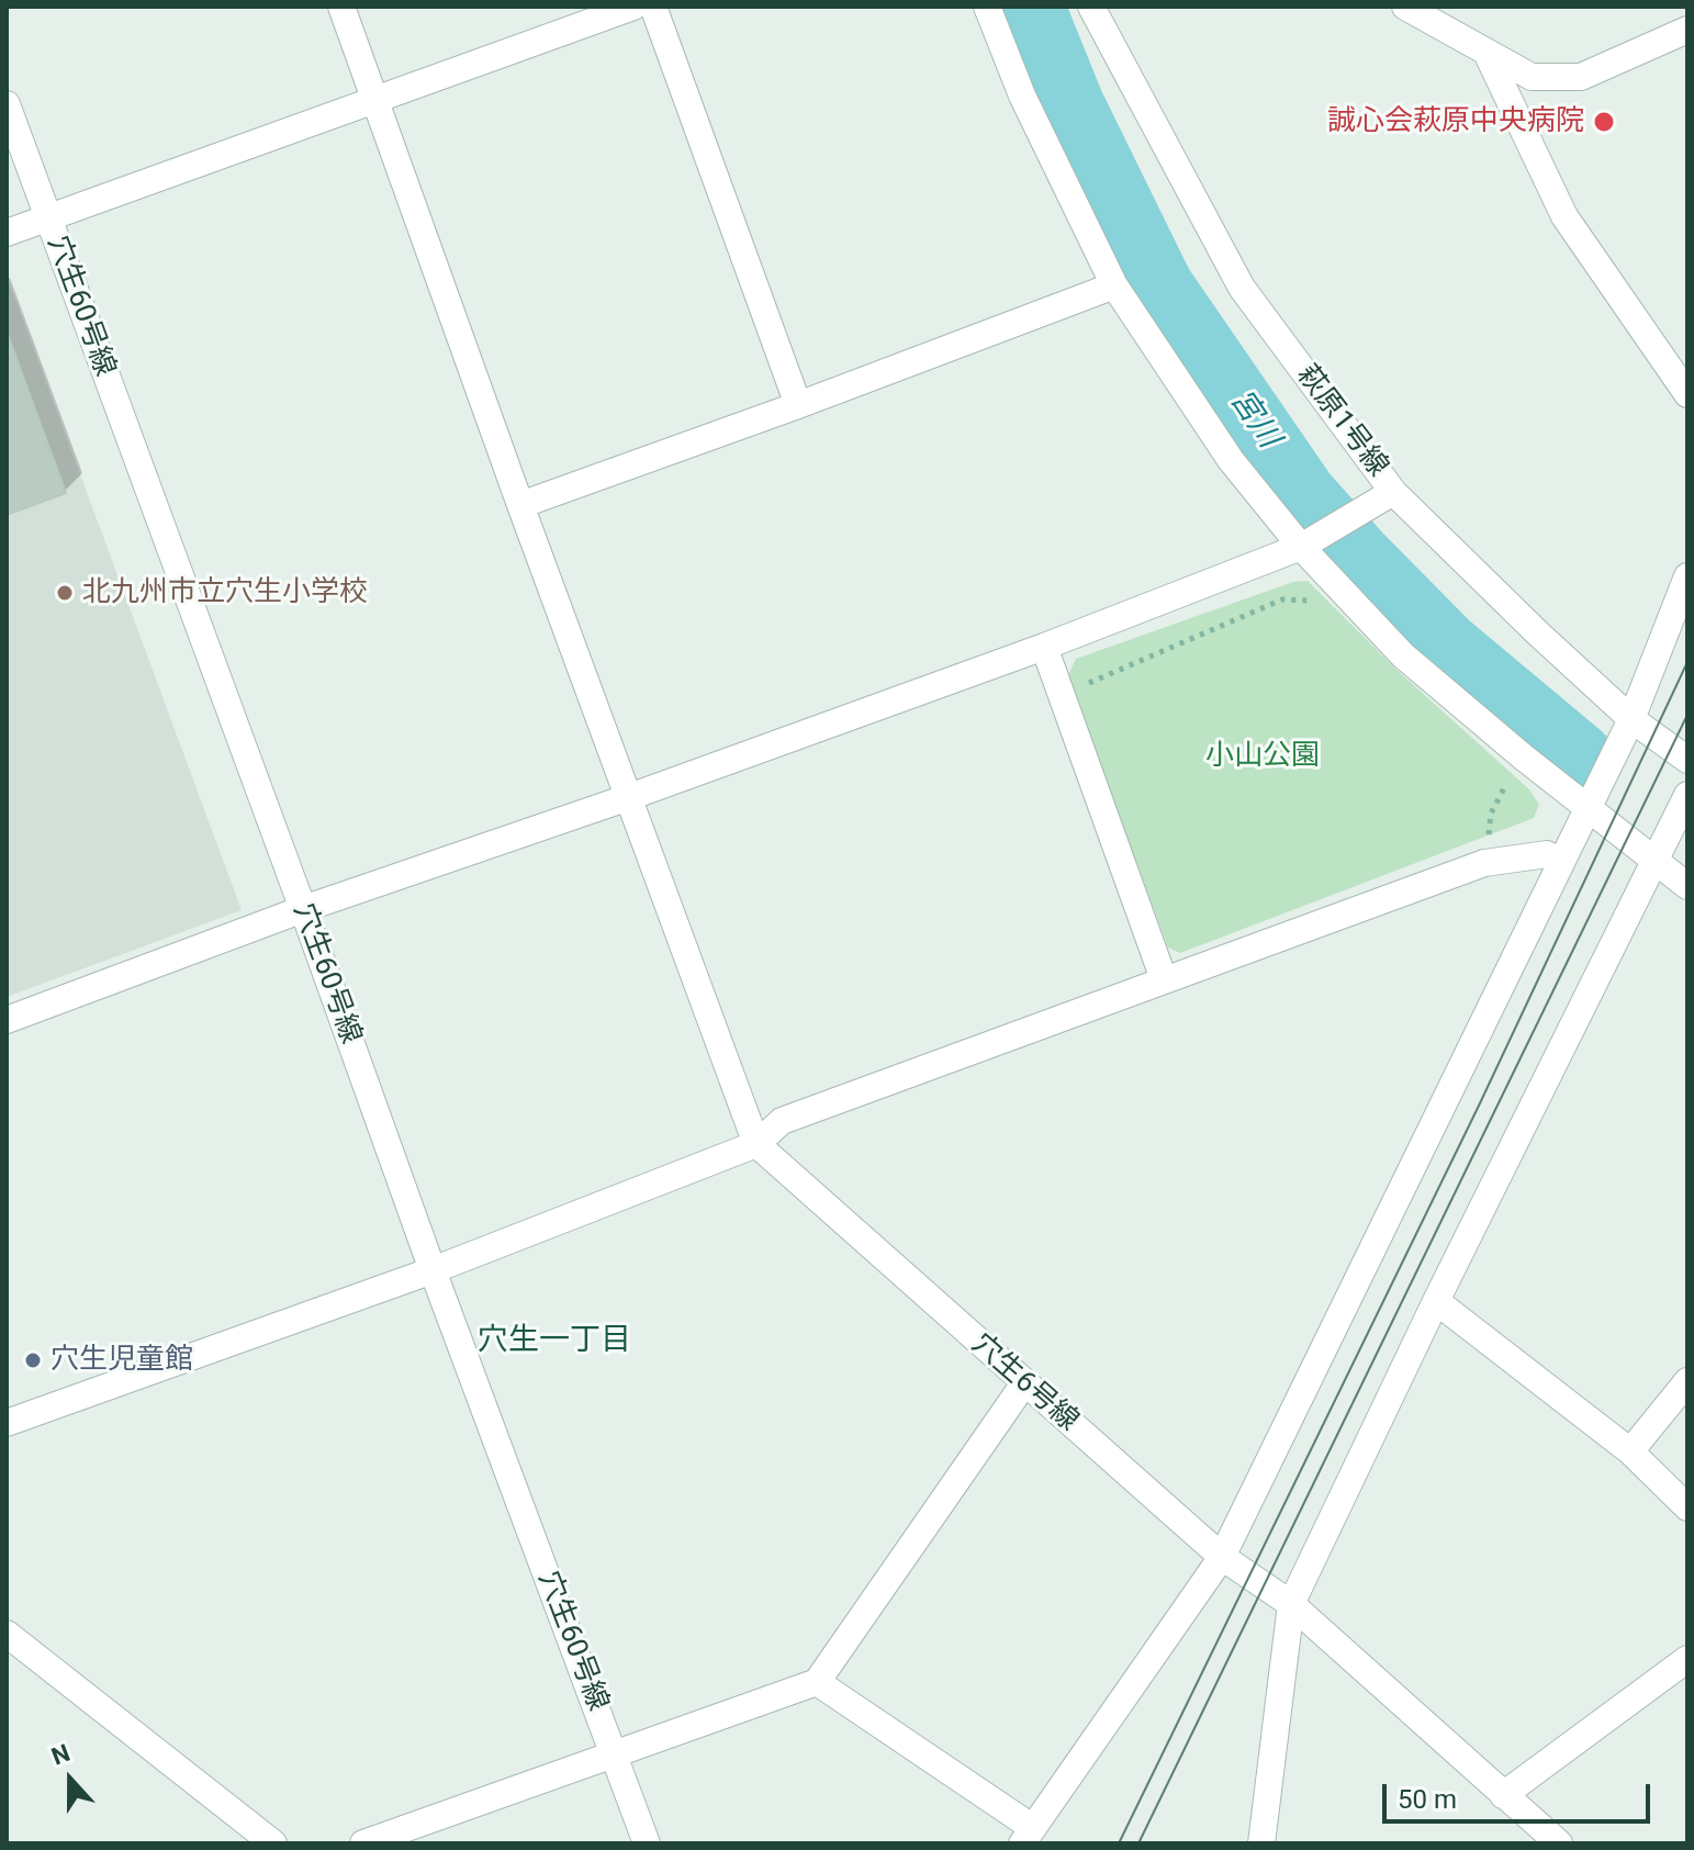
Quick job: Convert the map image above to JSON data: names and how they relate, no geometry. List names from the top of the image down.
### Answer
{
  "streets": {
    "street": ["穴生60号線", "萩原1号線", "穴生6号線"]
  },
  "districts": ["穴生一丁目"],
  "water": ["宮川"],
  "parks": ["小山公園"],
  "places": ["誠心会萩原中央病院", "北九州市立穴生小学校", "穴生児童館"],
  "scale_bar": "50 m",
  "north": "top"
}
